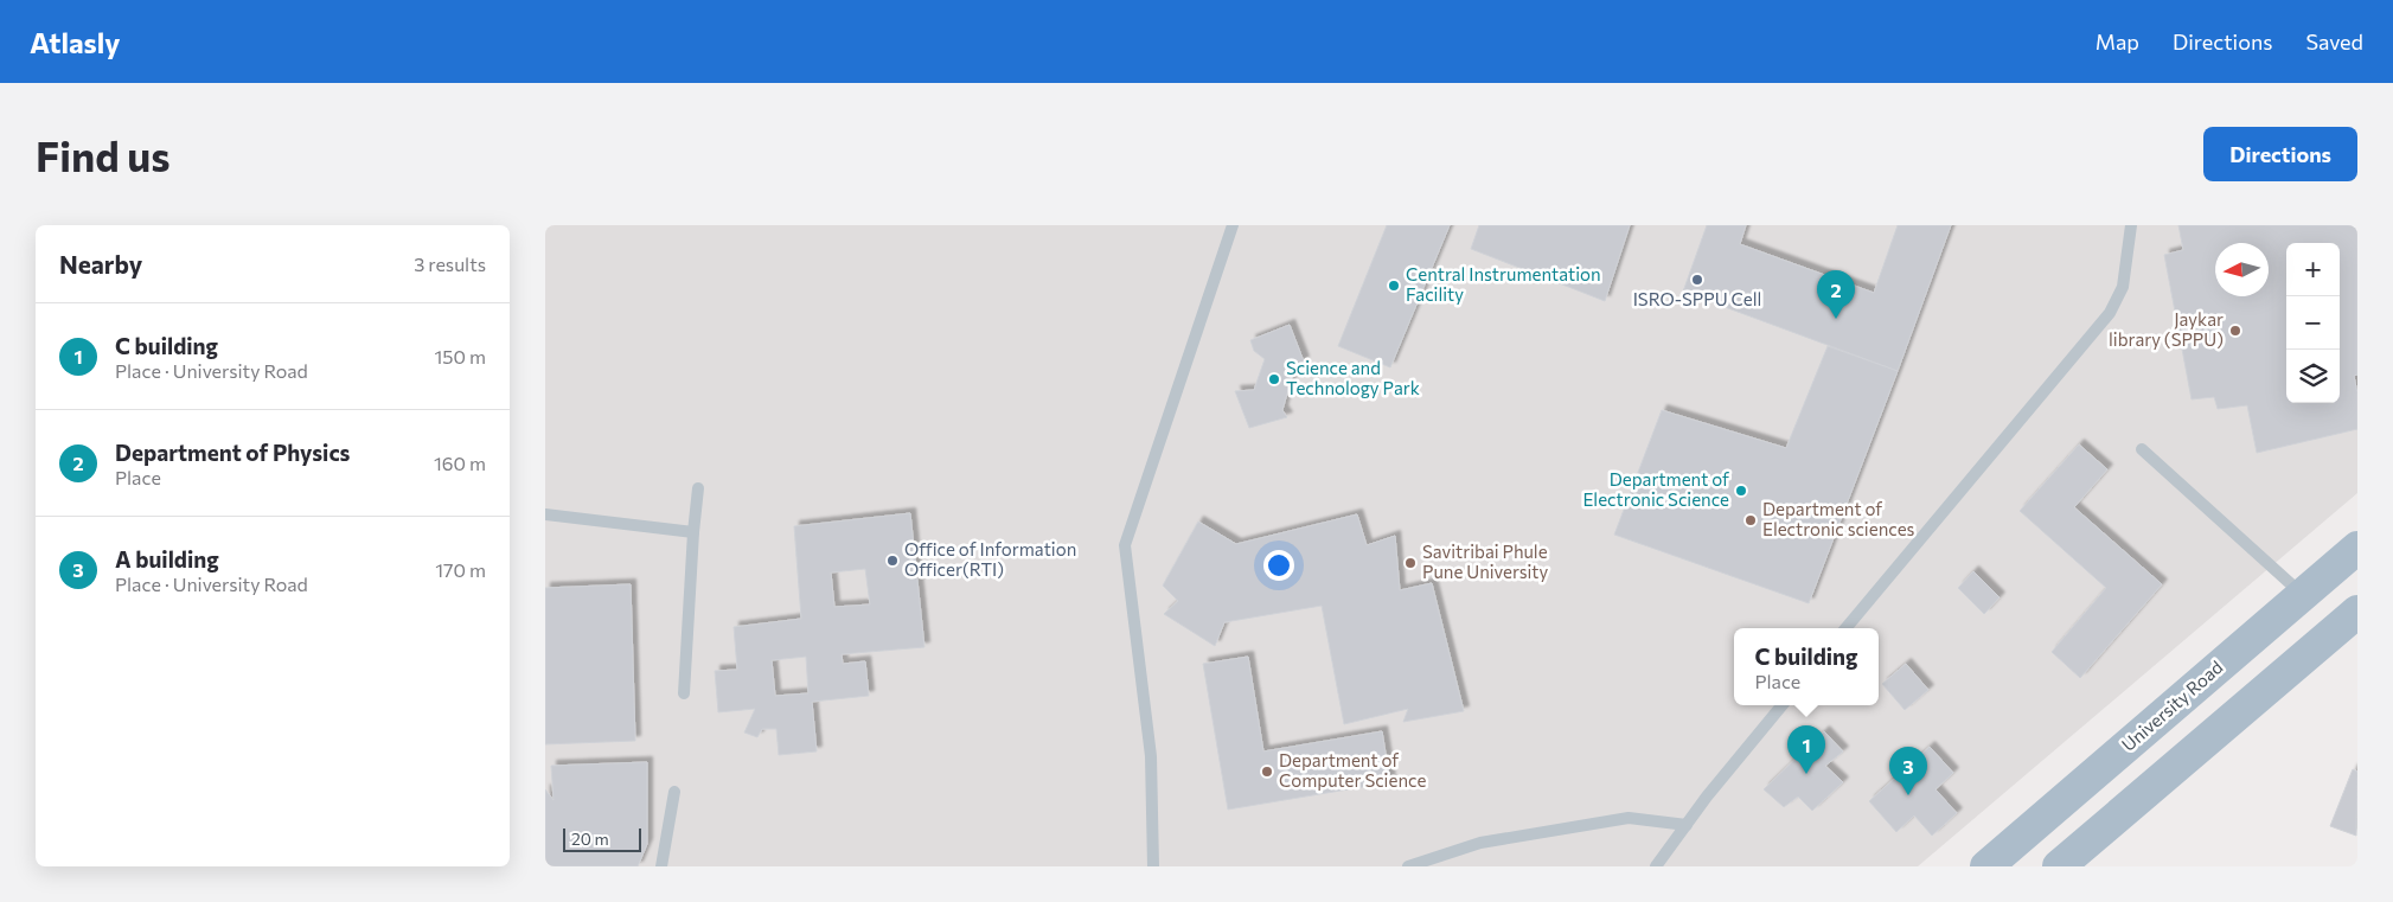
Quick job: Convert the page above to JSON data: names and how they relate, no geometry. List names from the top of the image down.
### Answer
{
  "streets": {
    "main road": ["University Road"]
  },
  "places": [
    "ISRO-SPPU Cell",
    "Central Instrumentation Facility",
    "Jaykar library (SPPU)",
    "Science and Technology Park",
    "Department of Electronic Science",
    "Department of Electronic sciences",
    "Office of Information Officer(RTI)",
    "Savitribai Phule Pune University",
    "Department of Computer Science"
  ],
  "scale_bar": "20 m",
  "north": "left",
  "page": {
    "header": "Atlasly",
    "nav": ["Map", "Directions", "Saved"],
    "buttons": "Directions",
    "title": "Find us",
    "heading": ["Nearby", "3 results"],
    "map_buttons": ["+", "−"],
    "pins": ["2", "1", "3"],
    "list": [
      {
        "mark": "1",
        "name": "C building",
        "note": "Place · University Road",
        "value": "150 m"
      },
      {
        "mark": "2",
        "name": "Department of Physics",
        "note": "Place",
        "value": "160 m"
      },
      {
        "mark": "3",
        "name": "A building",
        "note": "Place · University Road",
        "value": "170 m"
      }
    ],
    "popup": ["C building", "Place"],
    "scale": "20 m"
  }
}
